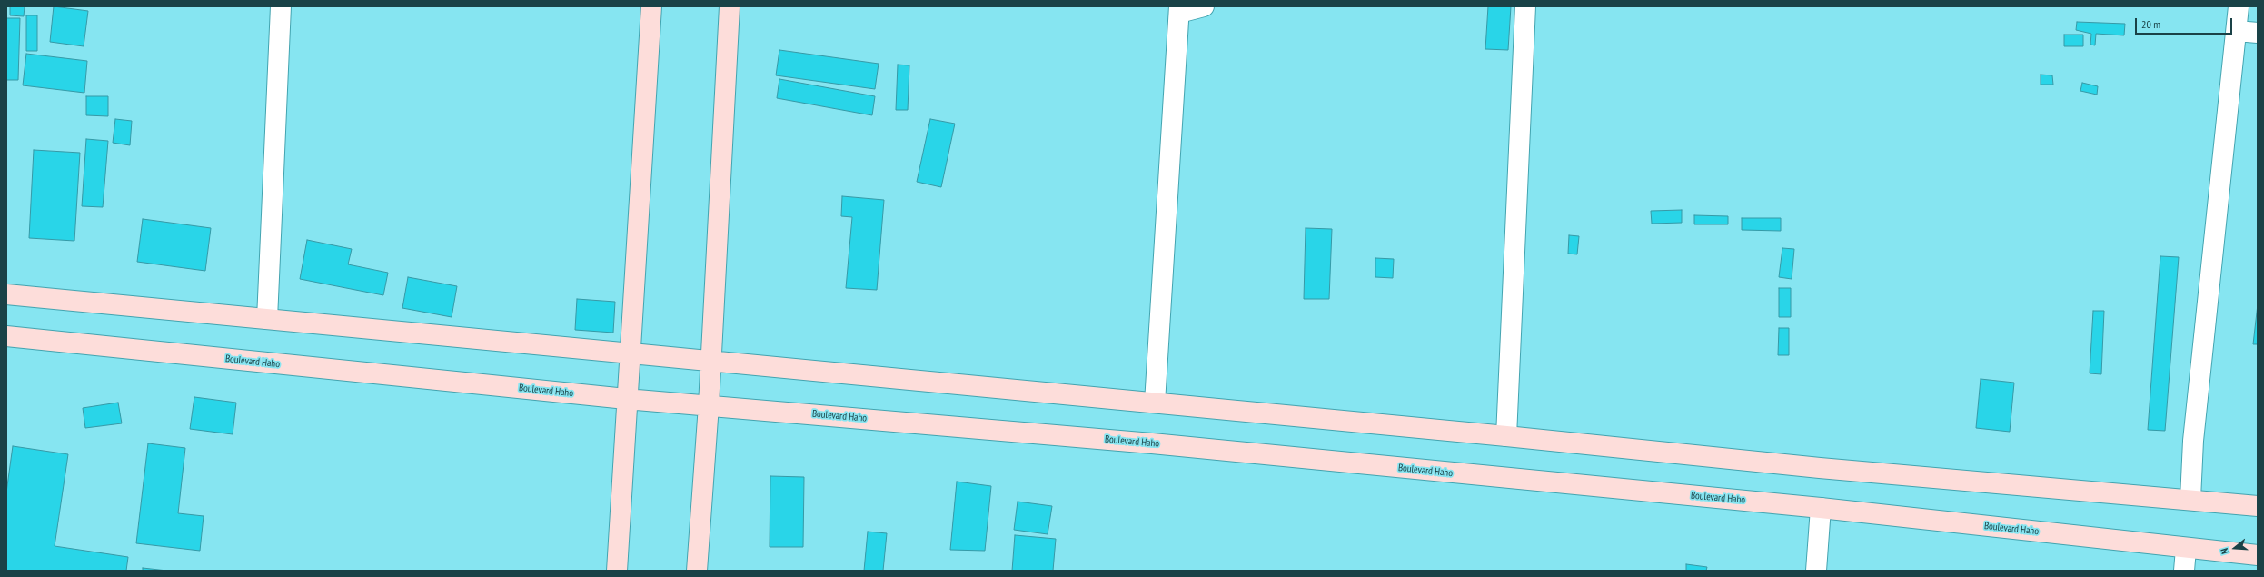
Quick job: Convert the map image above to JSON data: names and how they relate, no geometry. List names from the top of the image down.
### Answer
{
  "streets": {
    "main road": ["Boulevard Haho"]
  },
  "scale_bar": "20 m",
  "north": "left"
}
